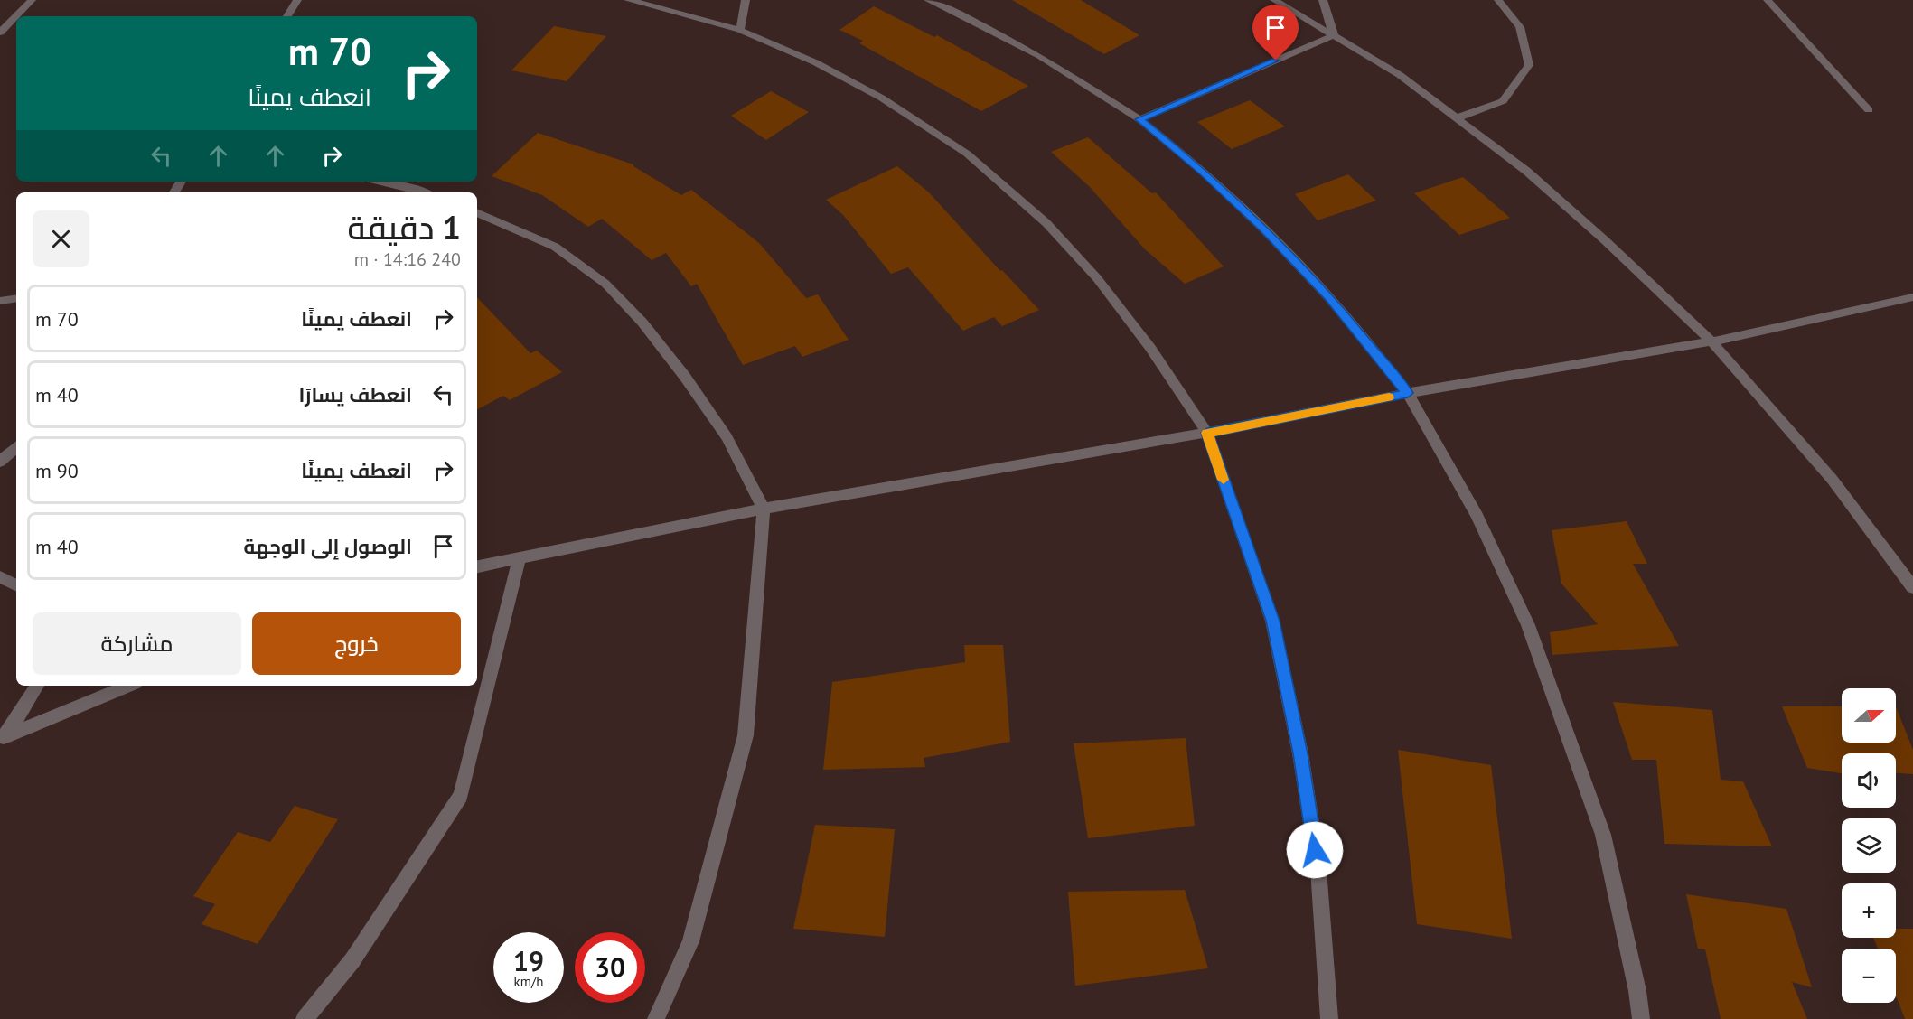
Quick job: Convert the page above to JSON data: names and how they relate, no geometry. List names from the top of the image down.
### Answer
{
  "north": "right",
  "page": {
    "turn": ["70 m", "انعطف يمينًا"],
    "heading": ["1 دقيقة", "240 m · 14:16"],
    "list": [
      {
        "name": "انعطف يمينًا",
        "value": "70 m"
      },
      {
        "name": "انعطف يسارًا",
        "value": "40 m"
      },
      {
        "name": "انعطف يمينًا",
        "value": "90 m"
      },
      {
        "name": "الوصول إلى الوجهة",
        "value": "40 m"
      }
    ],
    "buttons": ["خروج", "مشاركة"],
    "map_buttons": ["+", "−"],
    "speed": "19 km/h",
    "limit": "30"
  }
}
